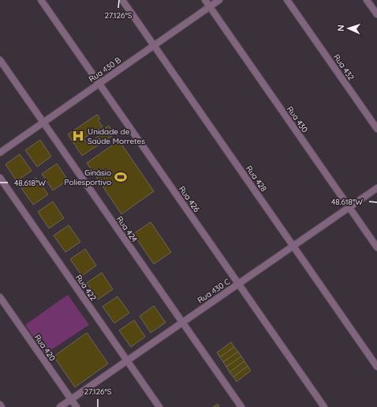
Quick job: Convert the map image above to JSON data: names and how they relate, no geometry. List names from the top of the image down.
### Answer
{
  "streets": {
    "street": [
      "Rua 432",
      "Rua 430 B",
      "Rua 430",
      "Rua 428",
      "Rua 426",
      "Rua 424",
      "Rua 422",
      "Rua 430 C",
      "Rua 420"
    ]
  },
  "crossings": [
    ["Rua 430 B", "Rua 430"],
    ["Rua 430 B", "Rua 428"],
    ["Rua 430 B", "Rua 426"],
    ["Rua 430 B", "Rua 424"],
    ["Rua 430", "Rua 430 C"],
    ["Rua 428", "Rua 430 C"],
    ["Rua 426", "Rua 430 C"],
    ["Rua 424", "Rua 430 C"],
    ["Rua 422", "Rua 430 C"],
    ["Rua 430 C", "Rua 420"]
  ],
  "places": {
    "hospital": ["Unidade de Saúde Morretes"],
    "sports": ["Ginásio Poliesportivo"]
  },
  "north": "left",
  "coordinates": ["27.126°S", "48.618°W"]
}
